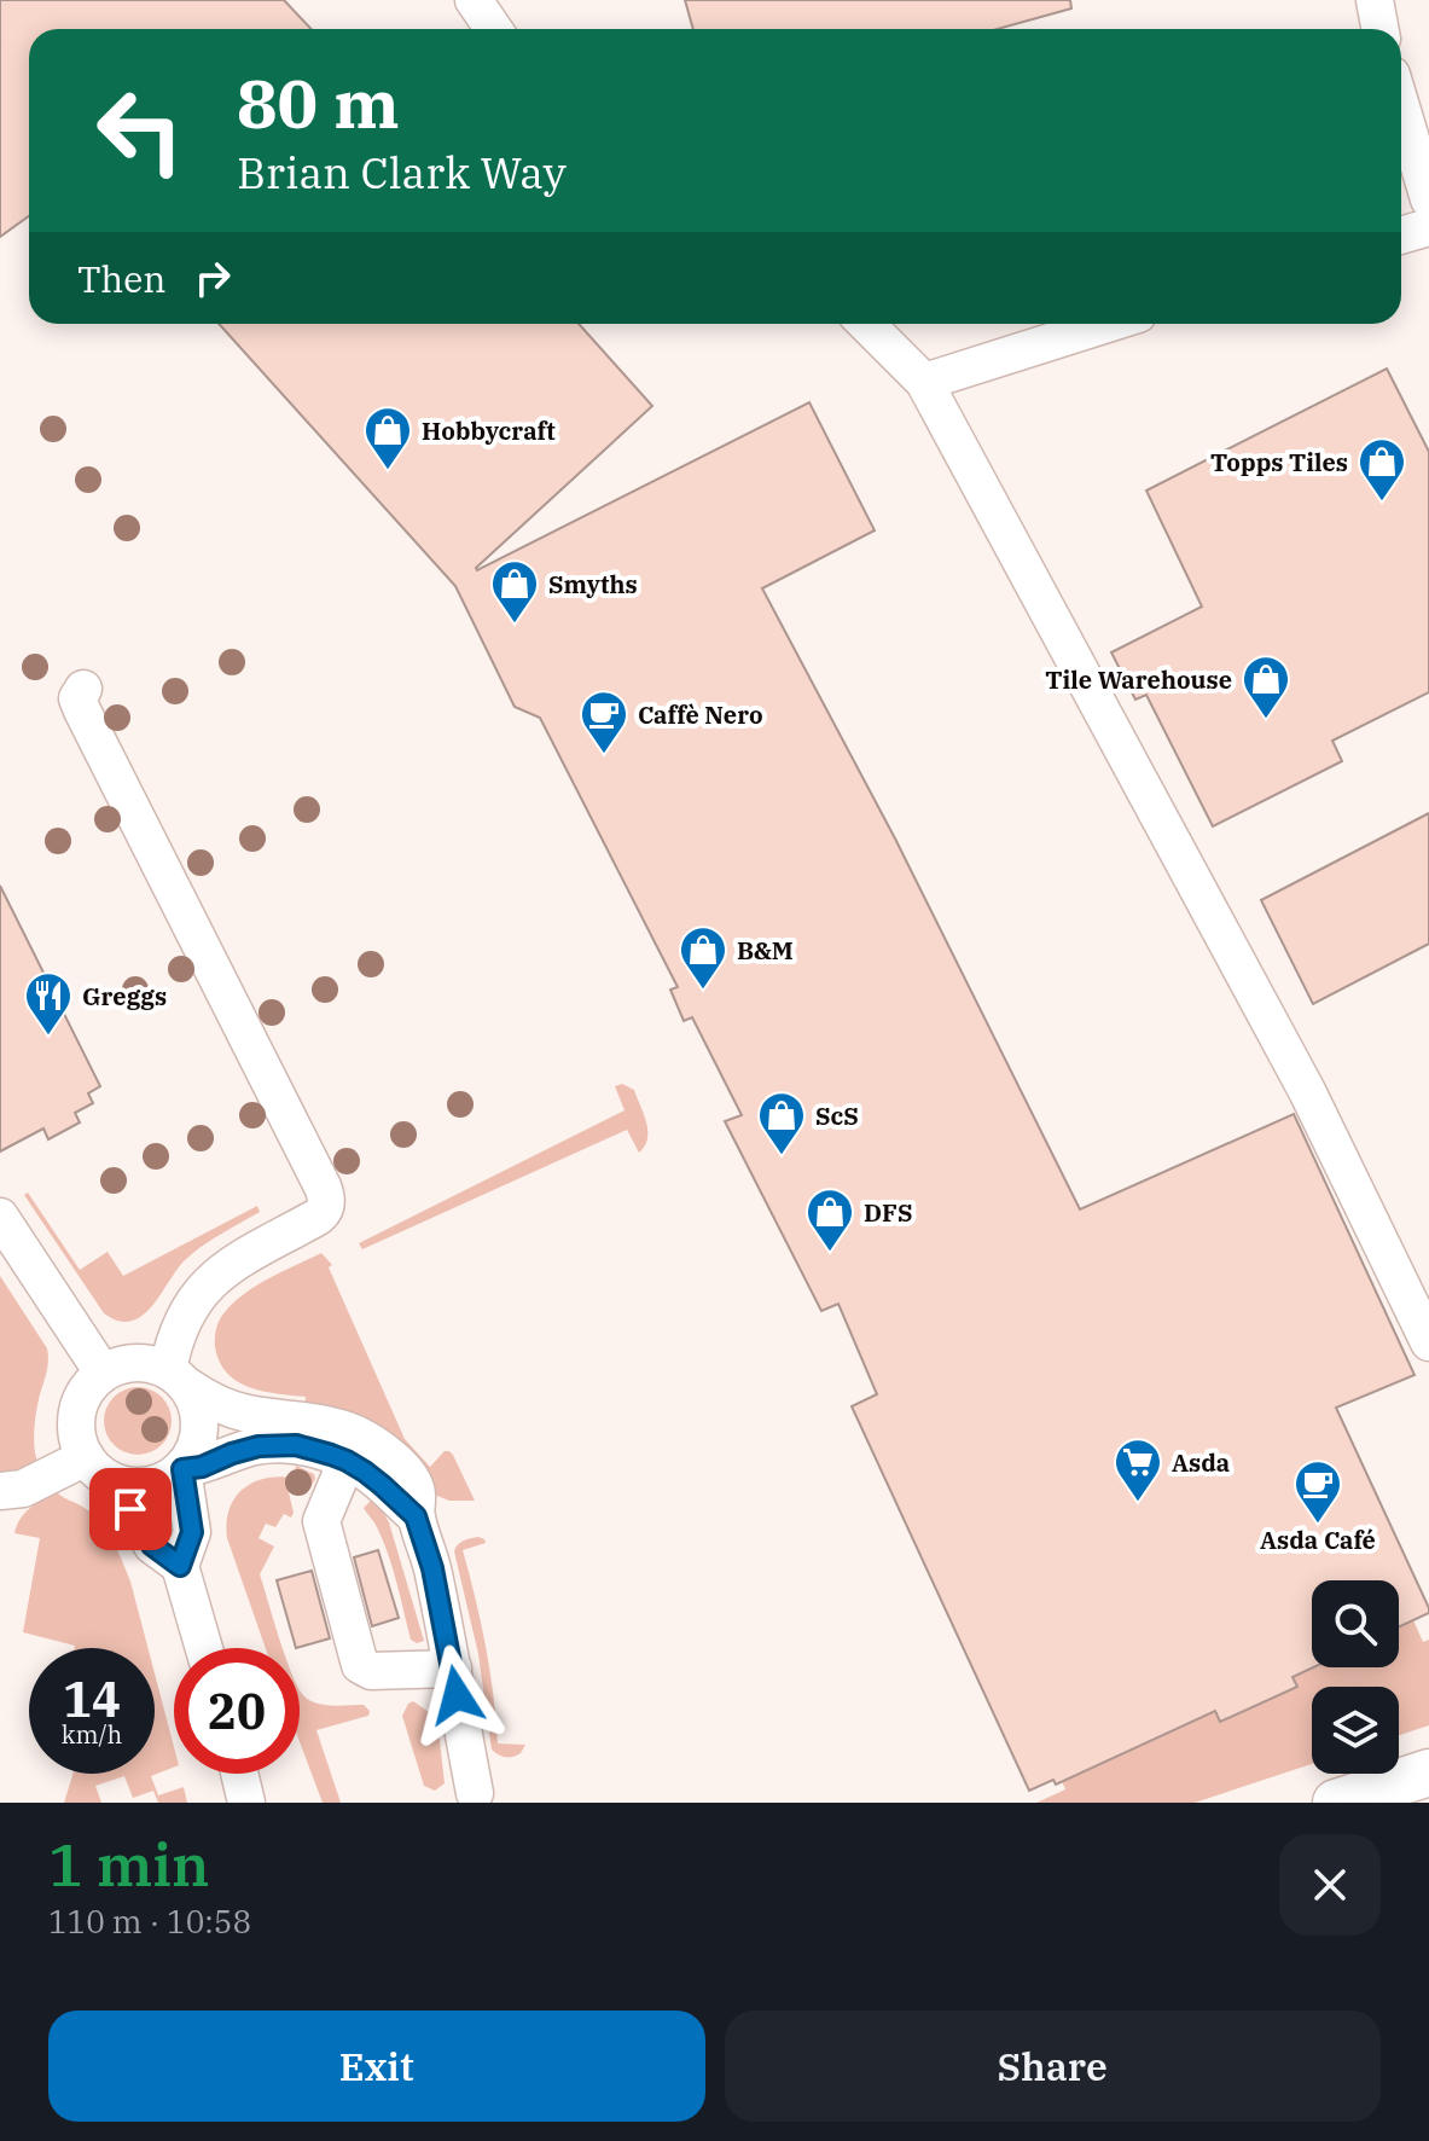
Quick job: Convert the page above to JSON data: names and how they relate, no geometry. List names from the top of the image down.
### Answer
{
  "places": {
    "shop": [
      "Hobbycraft",
      "Topps Tiles",
      "Smyths",
      "Tile Warehouse",
      "B&M",
      "ScS",
      "DFS"
    ],
    "cafe": ["Caffè Nero", "Asda Café"],
    "restaurant": ["Greggs"],
    "supermarket": ["Asda"]
  },
  "page": {
    "turn": ["80 m", "Brian Clark Way"],
    "then": "Then",
    "speed": "14 km/h",
    "limit": "20",
    "heading": ["1 min", "110 m · 10:58"],
    "buttons": ["Exit", "Share"]
  }
}
